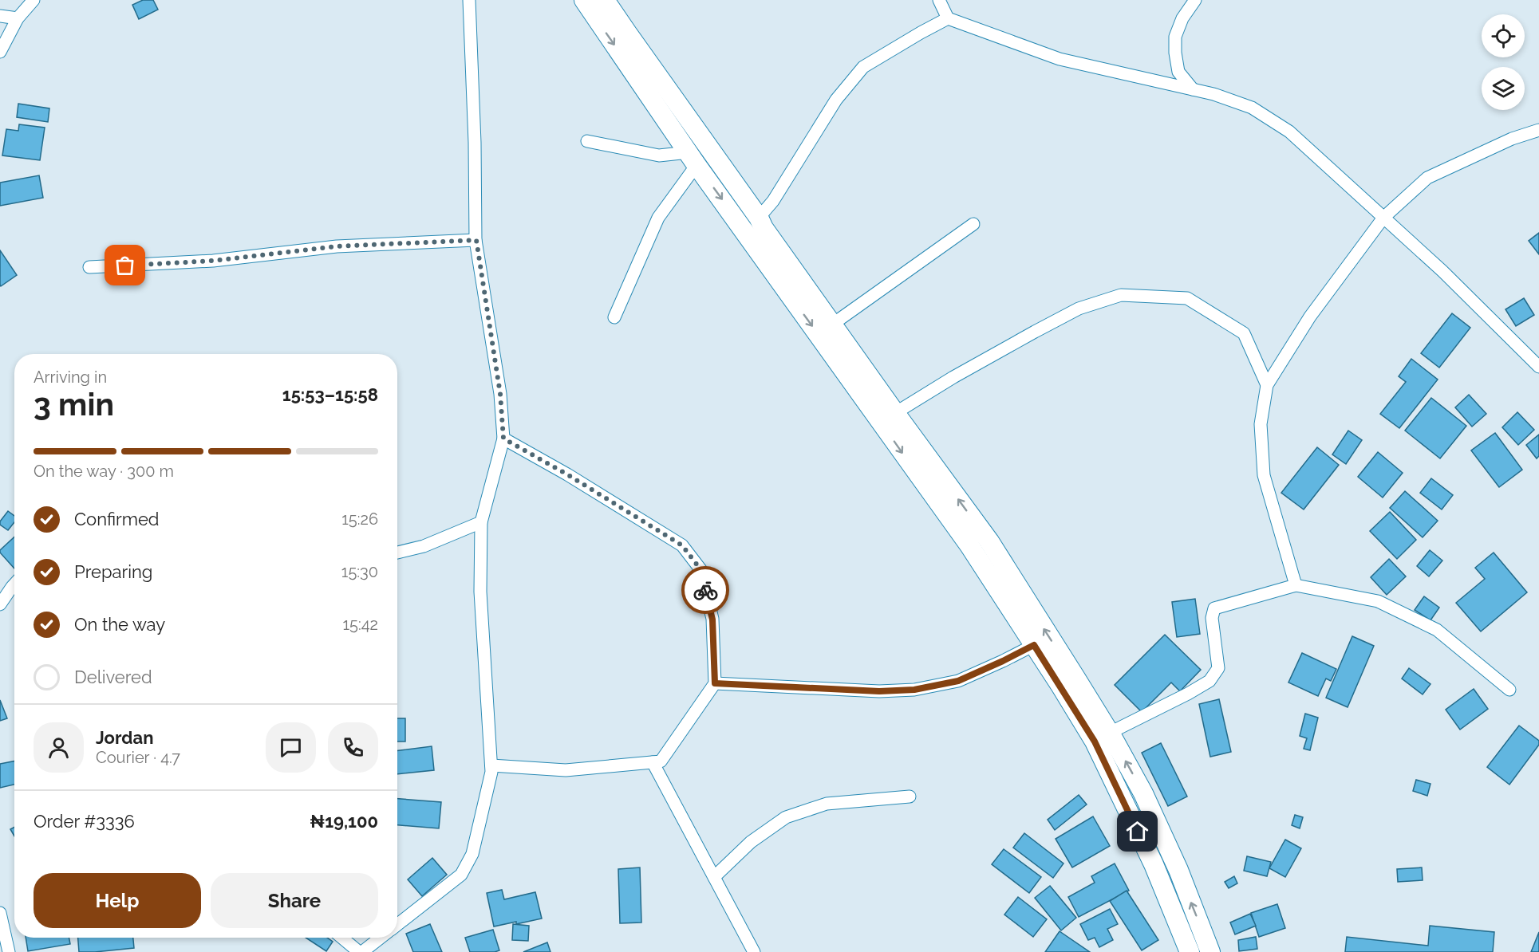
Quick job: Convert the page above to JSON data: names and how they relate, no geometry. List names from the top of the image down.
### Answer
{
  "page": {
    "heading": ["3 min", "Arriving in", "15:53–15:58"],
    "panel": [
      "Jordan",
      "Courier · 4.7",
      "Order #3336",
      "₦19,100"
    ],
    "bar": "On the way · 300 m",
    "list": [
      ["Confirmed", "15:26"],
      ["Preparing", "15:30"],
      ["On the way", "15:42"],
      "Delivered"
    ],
    "buttons": ["Help", "Share"]
  }
}
